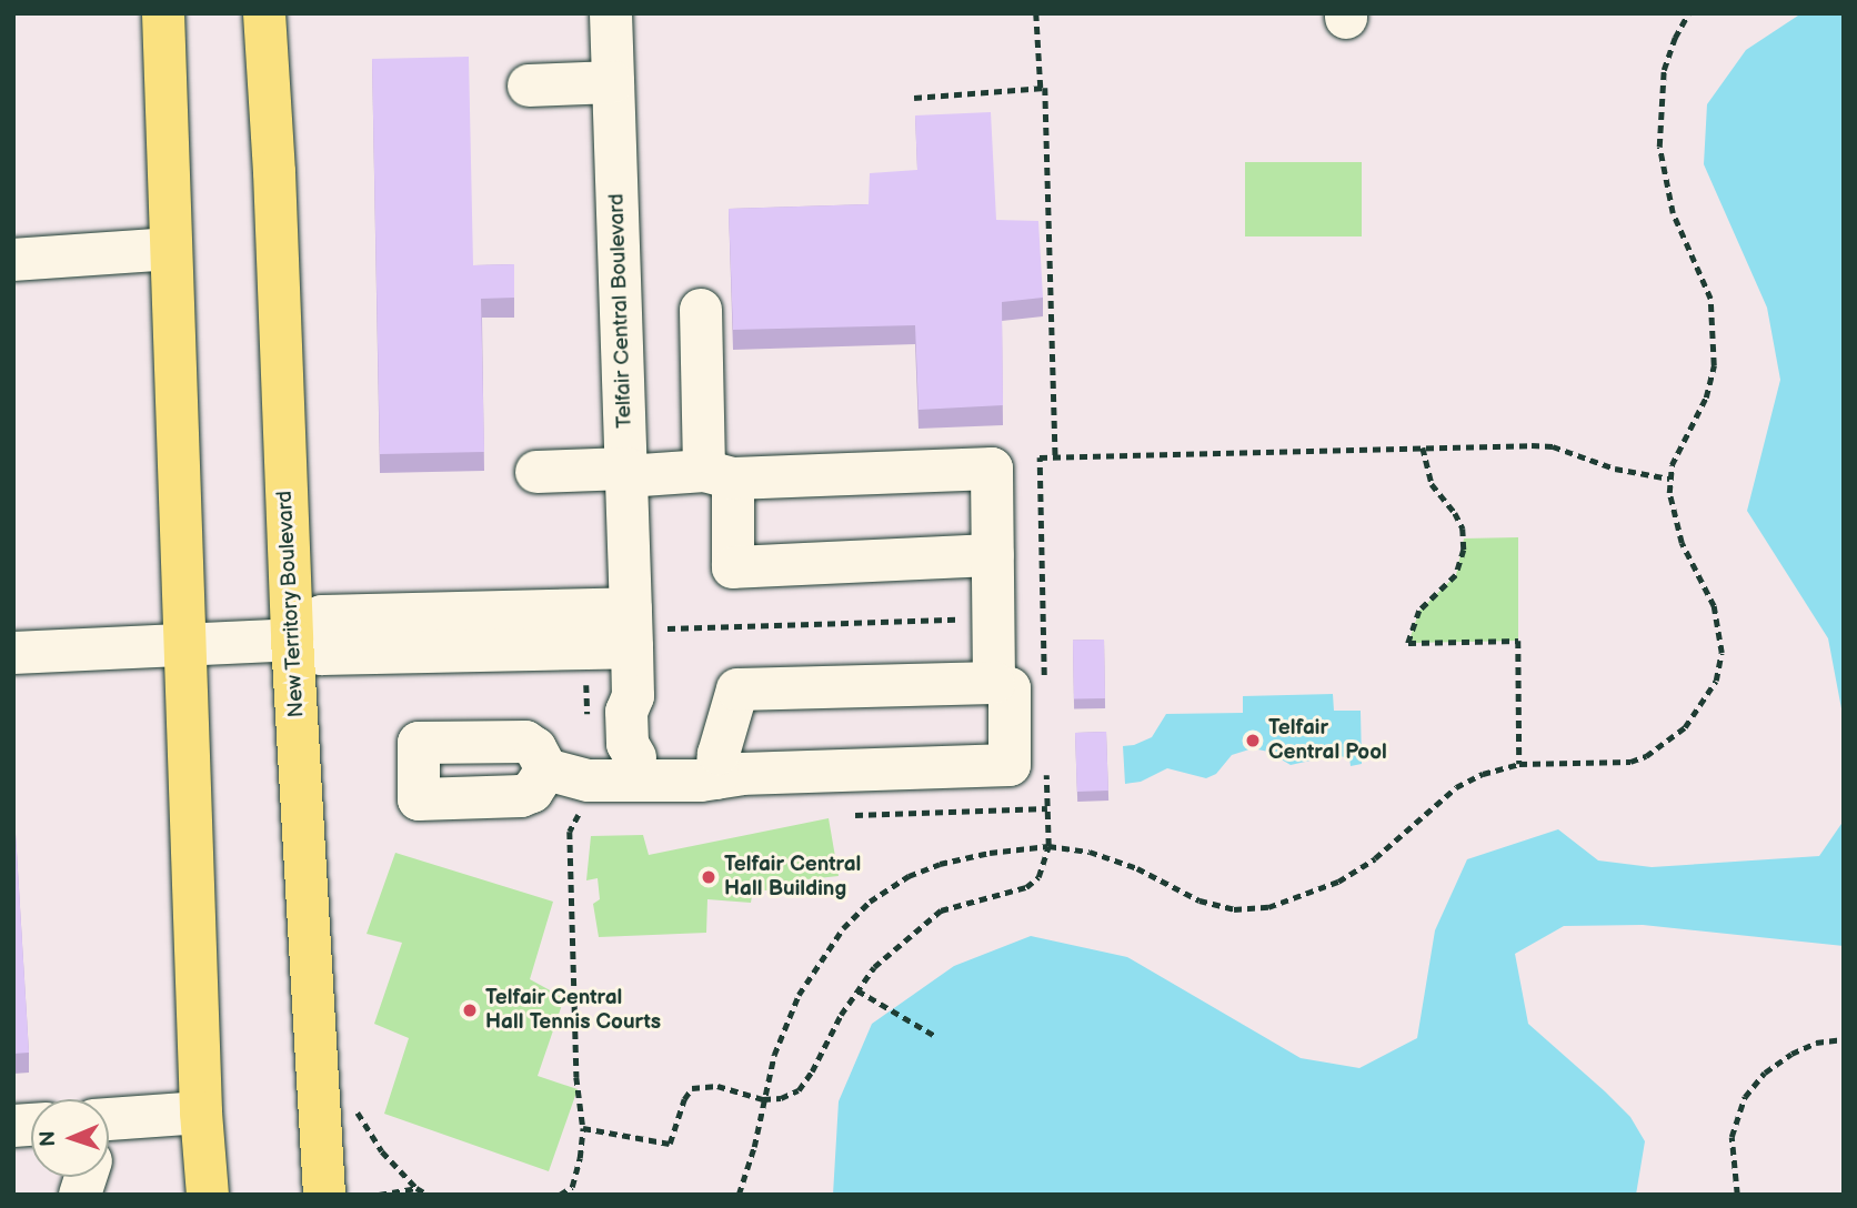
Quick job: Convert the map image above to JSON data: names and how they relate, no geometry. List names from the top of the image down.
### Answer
{
  "streets": {
    "main road": ["New Territory Boulevard"],
    "street": ["Telfair Central Boulevard"]
  },
  "places": ["Telfair Central Pool", "Telfair Central Hall Building", "Telfair Central Hall Tennis Courts"],
  "north": "left"
}
